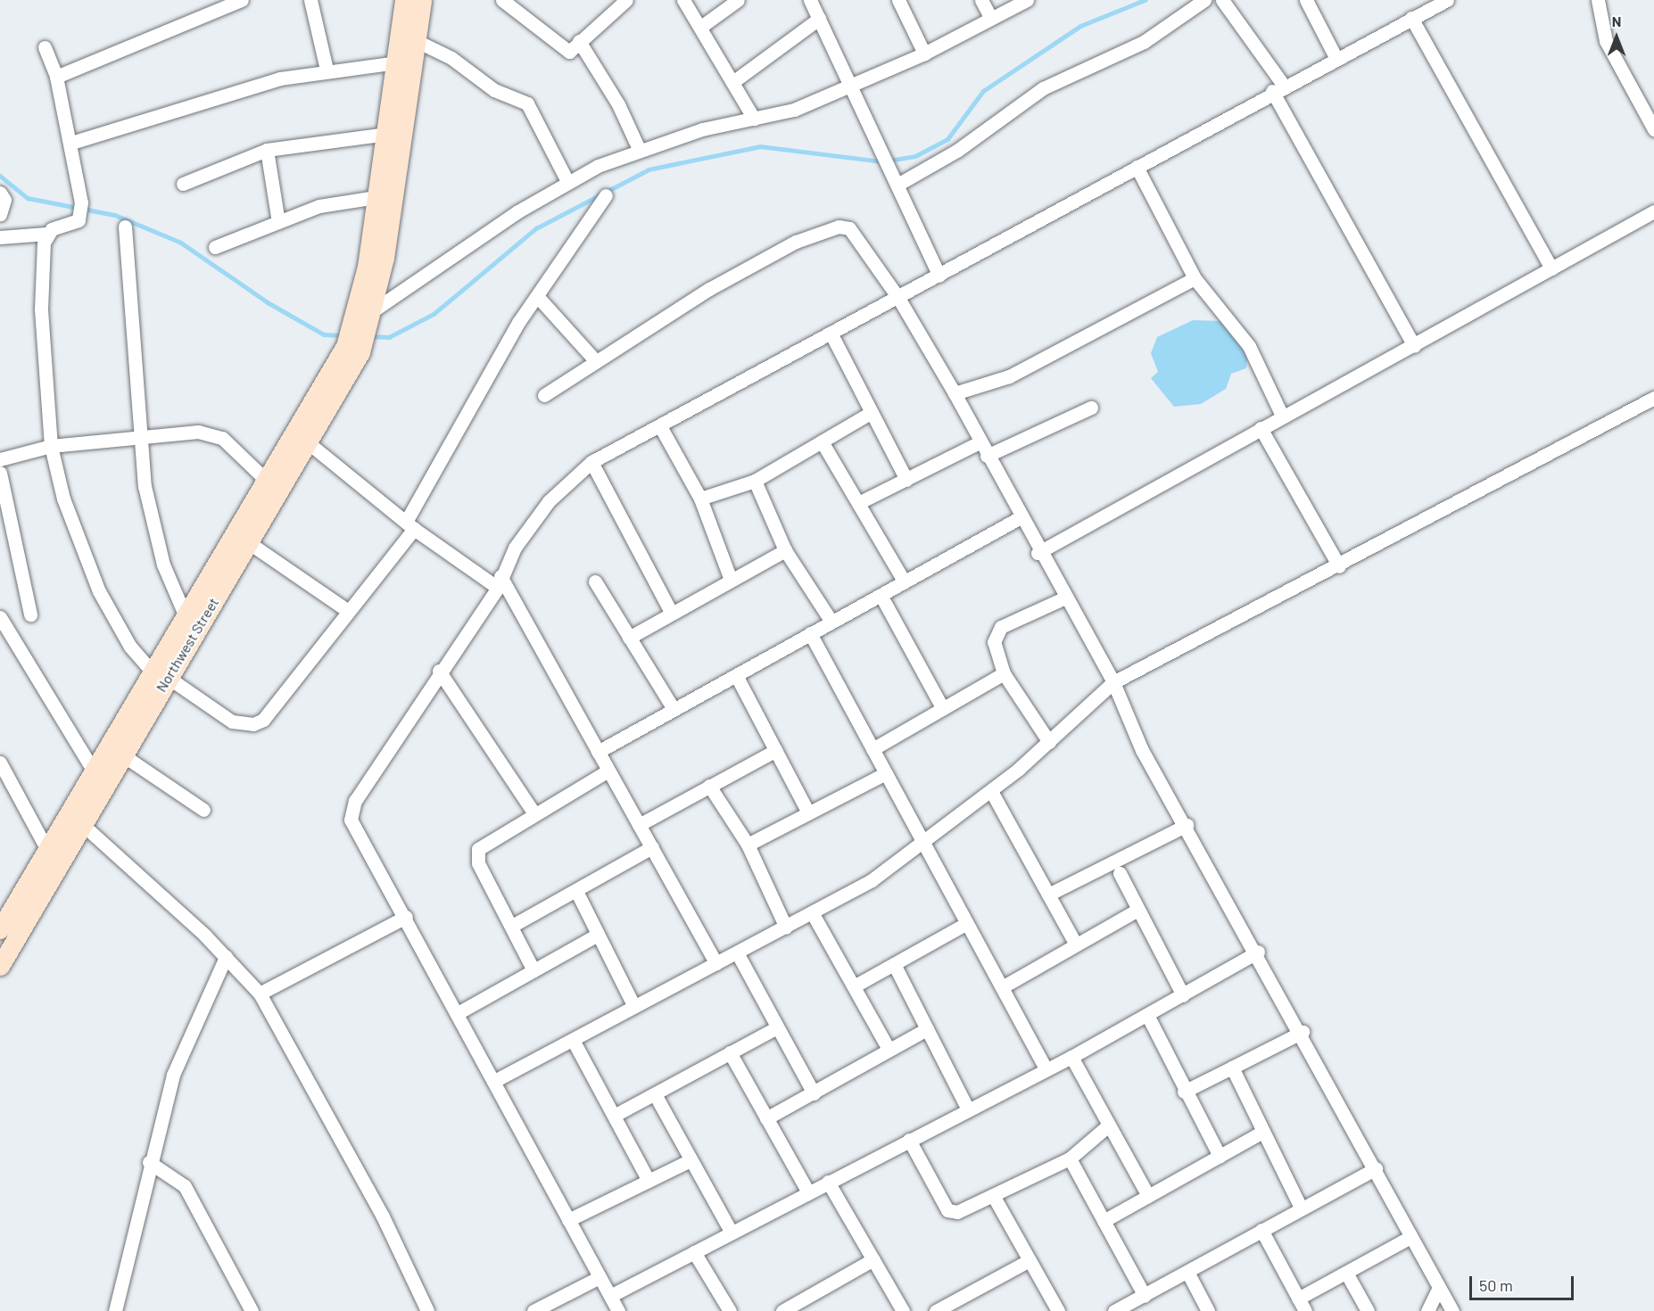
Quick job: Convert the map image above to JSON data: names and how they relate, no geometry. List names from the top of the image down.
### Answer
{
  "streets": {
    "main road": ["Northwest Street"]
  },
  "scale_bar": "50 m",
  "north": "top"
}
